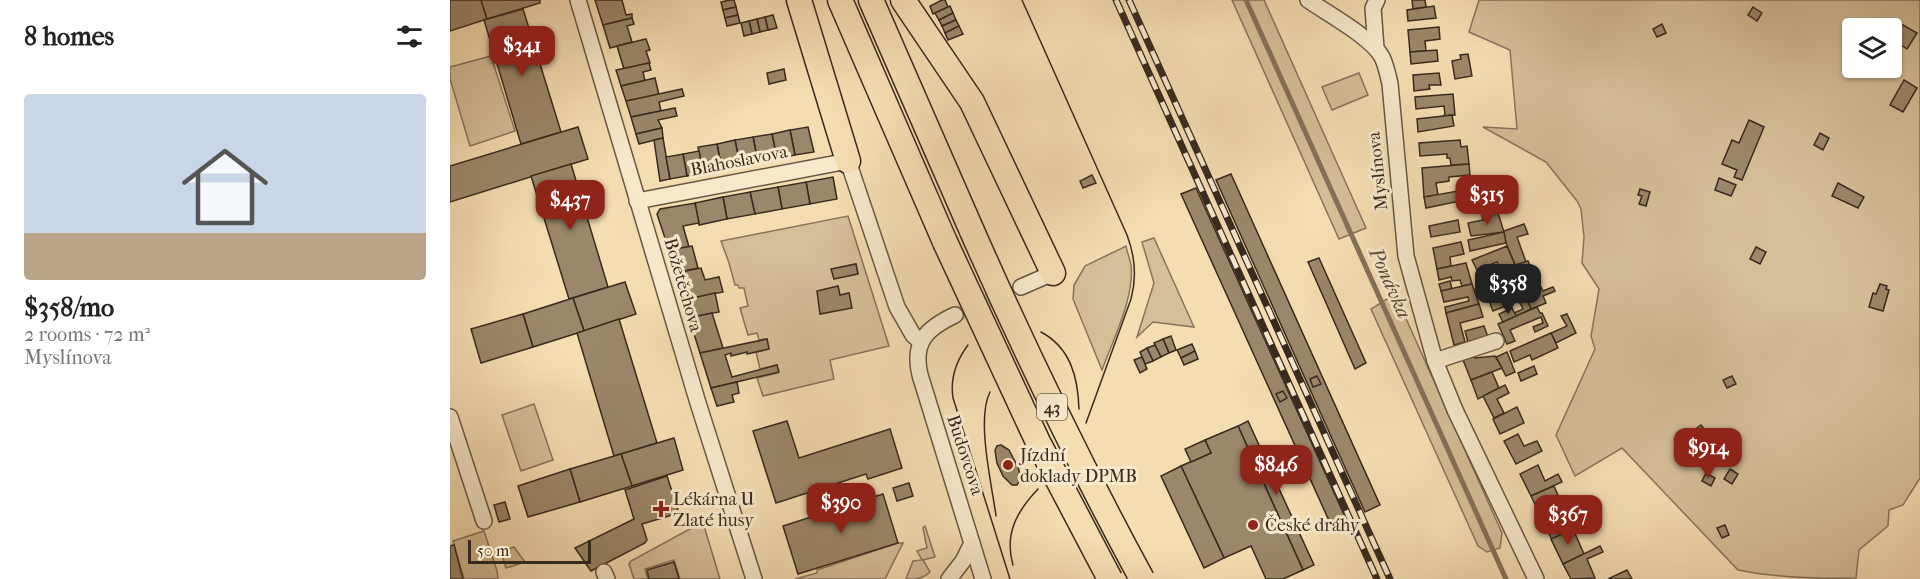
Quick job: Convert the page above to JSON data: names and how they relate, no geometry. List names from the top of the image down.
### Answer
{
  "streets": {
    "highway": ["43"],
    "street": [
      "Blahoslavova",
      "Myslínova",
      "Božetěchova",
      "Budovcova"
    ]
  },
  "crossings": [
    ["Blahoslavova", "Božetěchova"]
  ],
  "water": ["Ponávka"],
  "places": {
    "other": ["Jízdní doklady DPMB", "České dráhy"],
    "health": ["Lékárna U Zlaté husy"]
  },
  "scale_bar": "50 m",
  "page": {
    "heading": "8 homes",
    "price": [
      "$341",
      "$315",
      "$437",
      "$358",
      "$914",
      "$846",
      "$390",
      "$367"
    ],
    "list": [
      {
        "name": "$358/mo",
        "note": "2 rooms · 72 m² · Myslínova"
      }
    ],
    "scale": "50 m"
  }
}
